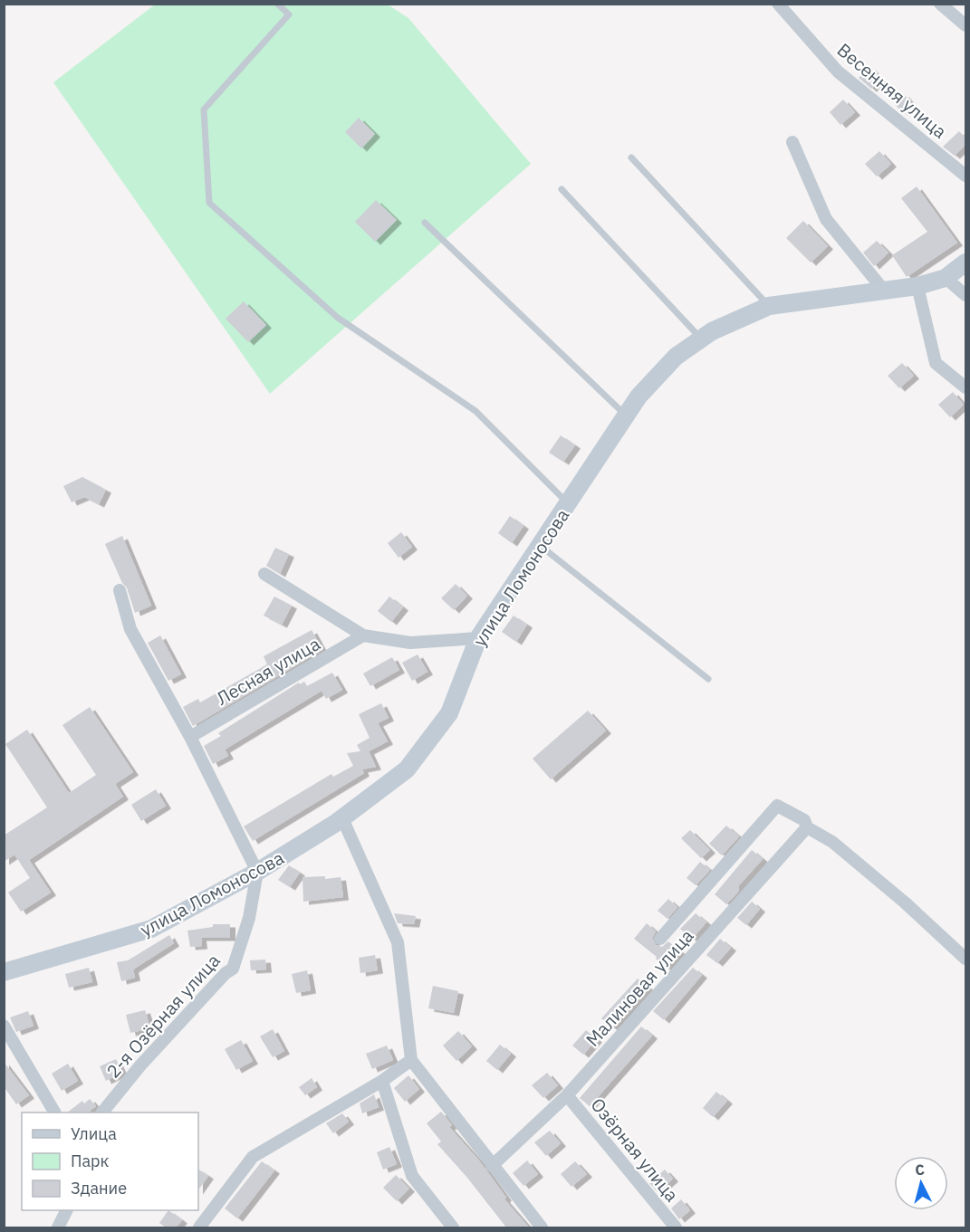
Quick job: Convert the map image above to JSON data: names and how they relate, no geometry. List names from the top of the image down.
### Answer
{
  "streets": {
    "street": [
      "Весенняя улица",
      "улица Ломоносова",
      "Лесная улица",
      "Малиновая улица",
      "2-я Озёрная улица",
      "Озёрная улица"
    ]
  },
  "crossings": [
    ["улица Ломоносова", "2-я Озёрная улица"],
    ["Малиновая улица", "Озёрная улица"]
  ],
  "legend": ["Улица", "Парк", "Здание"],
  "north": "top"
}
